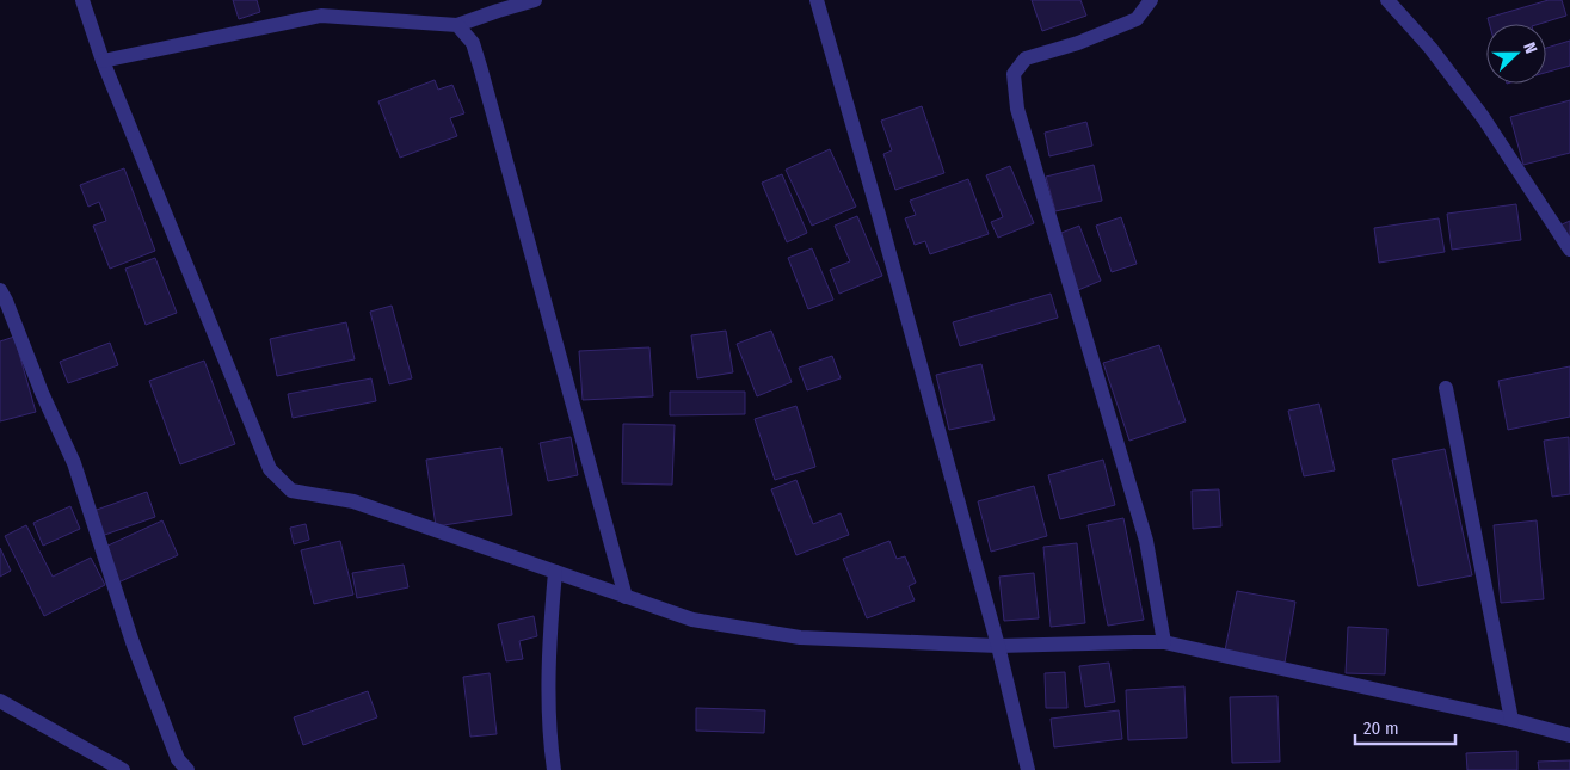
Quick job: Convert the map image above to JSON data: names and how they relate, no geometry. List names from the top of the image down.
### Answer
{
  "scale_bar": "20 m",
  "north": "right"
}
